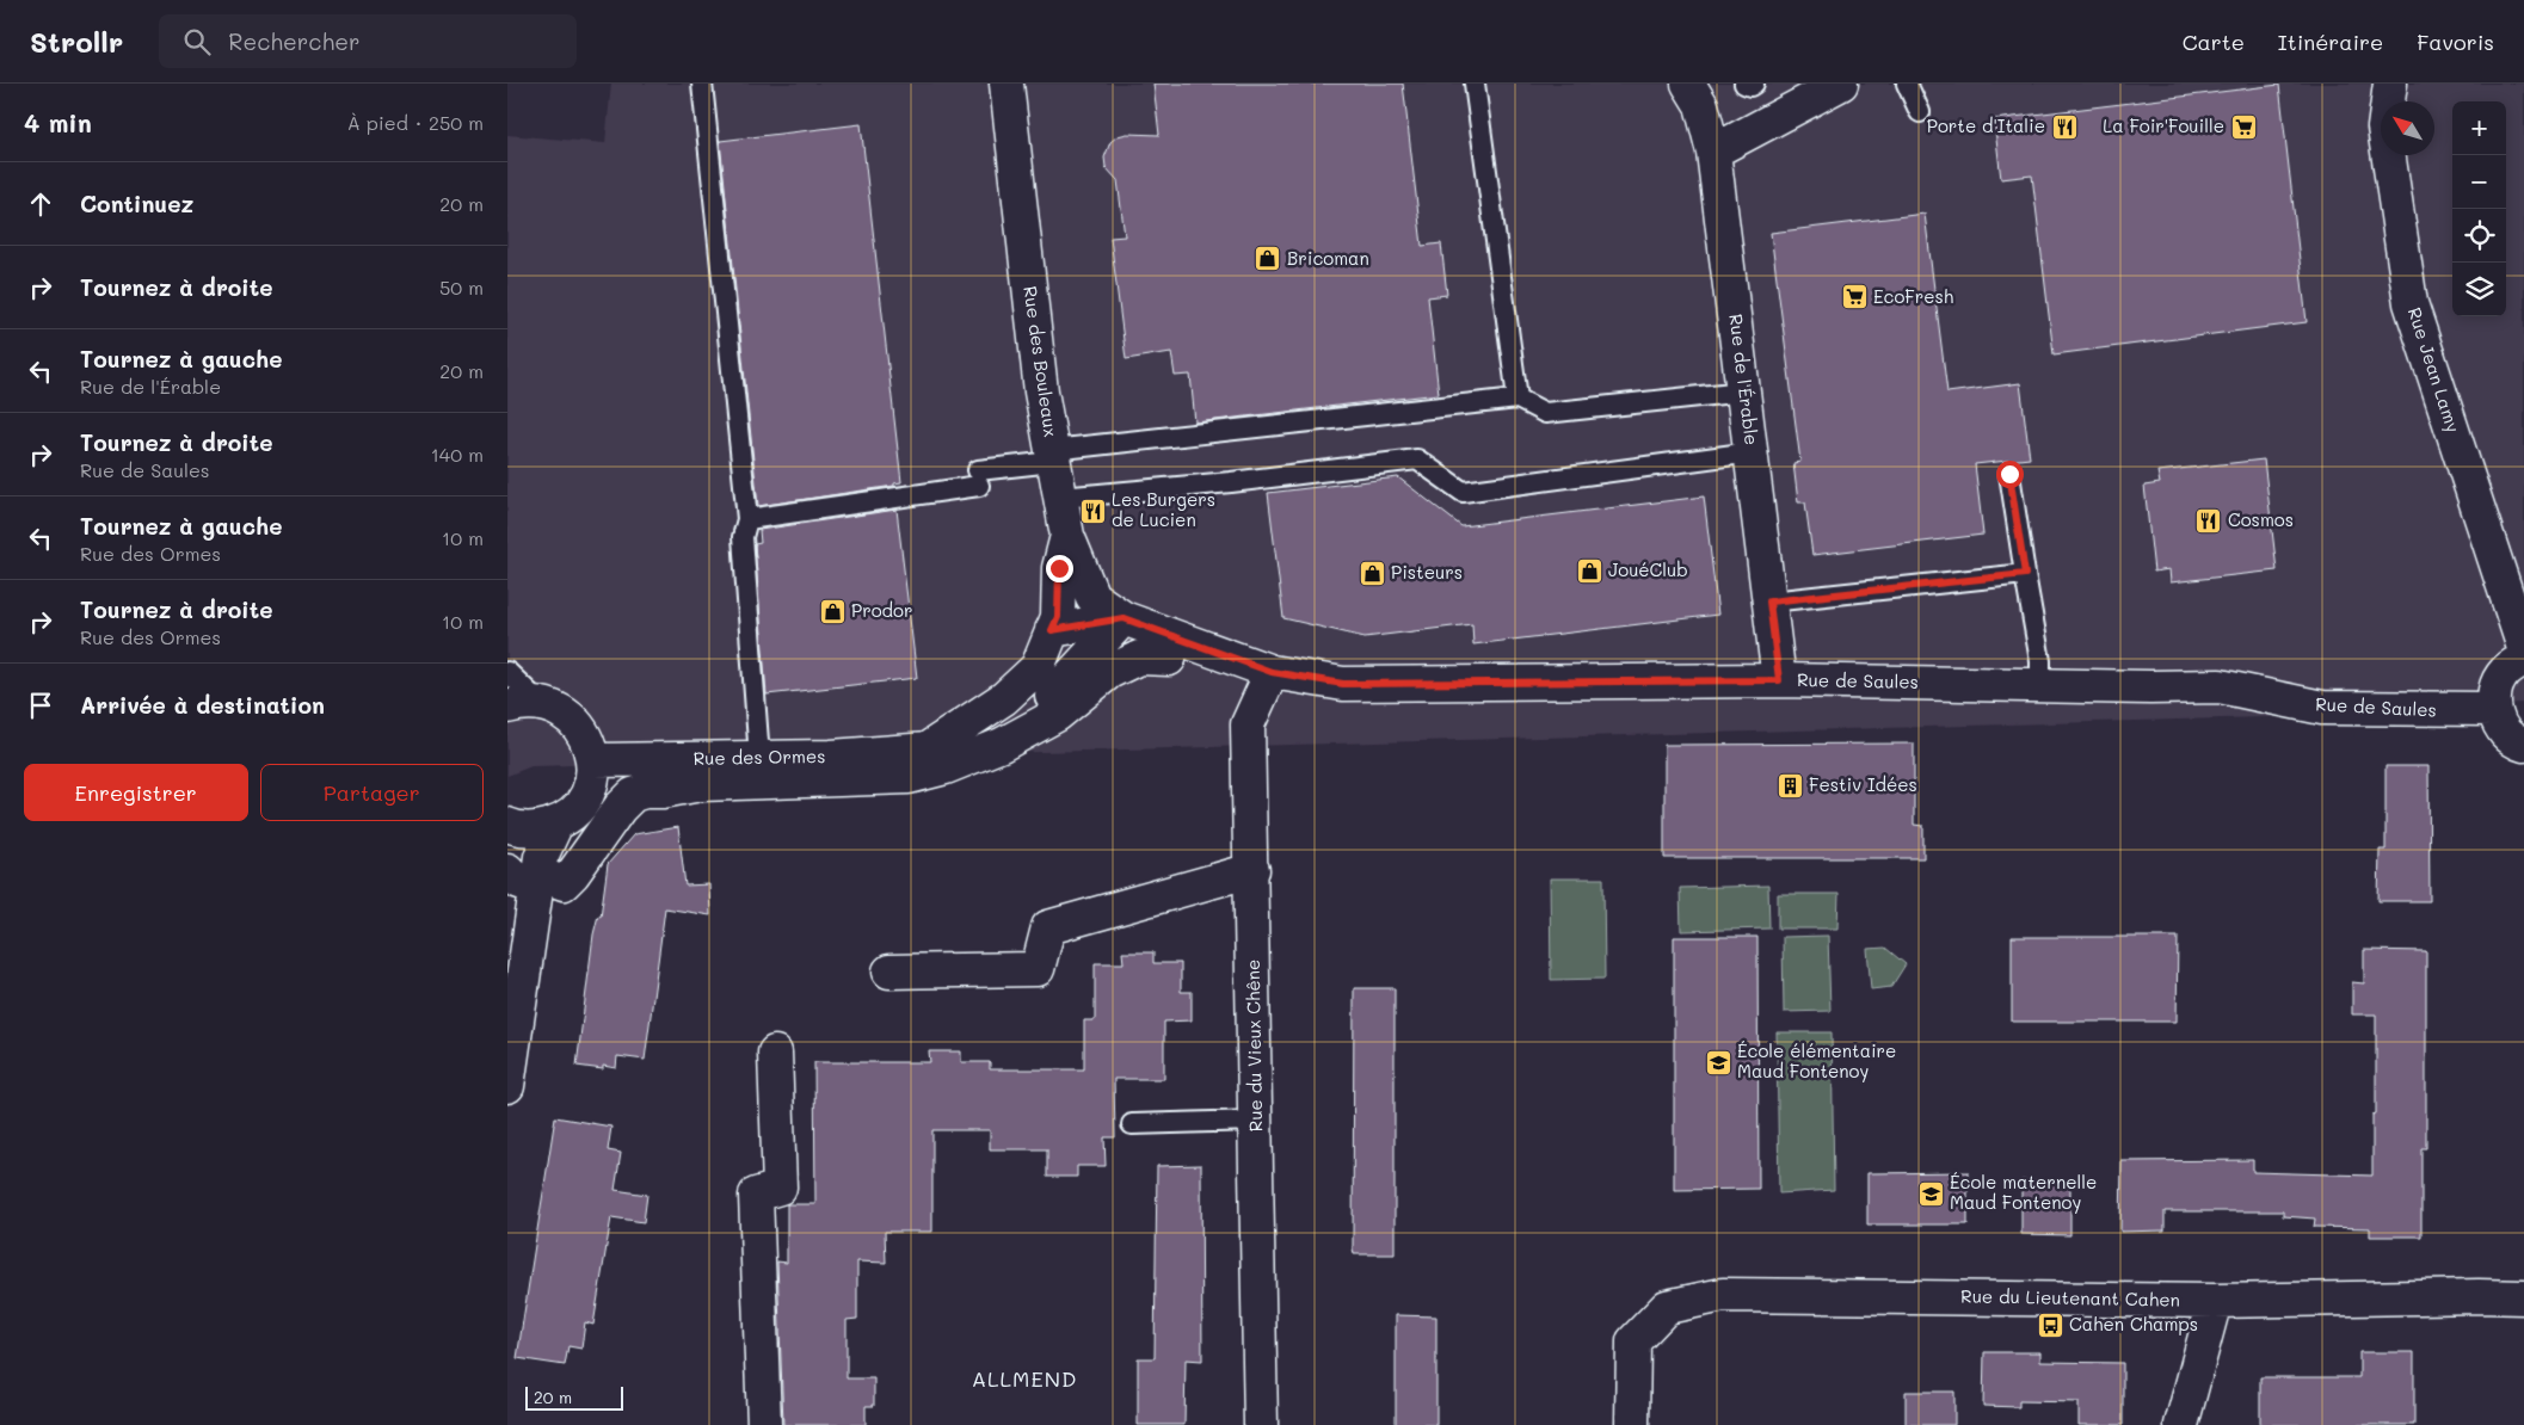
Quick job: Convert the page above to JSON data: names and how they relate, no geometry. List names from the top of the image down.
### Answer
{
  "streets": {
    "street": [
      "Rue des Bouleaux",
      "Rue Jean Lamy",
      "Rue de l'Érable",
      "Rue de Saules",
      "Rue des Ormes",
      "Rue du Vieux Chêne",
      "Rue du Lieutenant Cahen"
    ]
  },
  "crossings": [
    ["Rue des Bouleaux", "Rue de Saules"],
    ["Rue des Bouleaux", "Rue des Ormes"],
    ["Rue de l'Érable", "Rue de Saules"],
    ["Rue de Saules", "Rue des Ormes"],
    ["Rue de Saules", "Rue du Vieux Chêne"]
  ],
  "districts": ["ALLMEND"],
  "places": {
    "restaurant": ["Porte d'Italie", "Les Burgers de Lucien", "Cosmos"],
    "supermarket": ["La Foir'Fouille", "EcoFresh"],
    "shop": [
      "Bricoman",
      "JouéClub",
      "Pisteurs",
      "Prodor"
    ],
    "building": ["Festiv Idées"],
    "school or university": ["École élémentaire Maud Fontenoy", "École maternelle Maud Fontenoy"],
    "bus stop": ["Cahen Champs"]
  },
  "scale_bar": "20 m",
  "north": "top left",
  "page": {
    "header": "Strollr",
    "search": "Rechercher",
    "nav": ["Carte", "Itinéraire", "Favoris"],
    "heading": ["4 min", "À pied · 250 m"],
    "map_buttons": ["+", "−"],
    "list": [
      ["Continuez", "20 m"],
      ["Tournez à droite", "50 m"],
      ["Tournez à gauche", "Rue de l'Érable", "20 m"],
      ["Tournez à droite", "Rue de Saules", "140 m"],
      ["Tournez à gauche", "Rue des Ormes", "10 m"],
      ["Tournez à droite", "Rue des Ormes", "10 m"],
      "Arrivée à destination"
    ],
    "buttons": ["Enregistrer", "Partager"],
    "scale": "20 m"
  }
}
